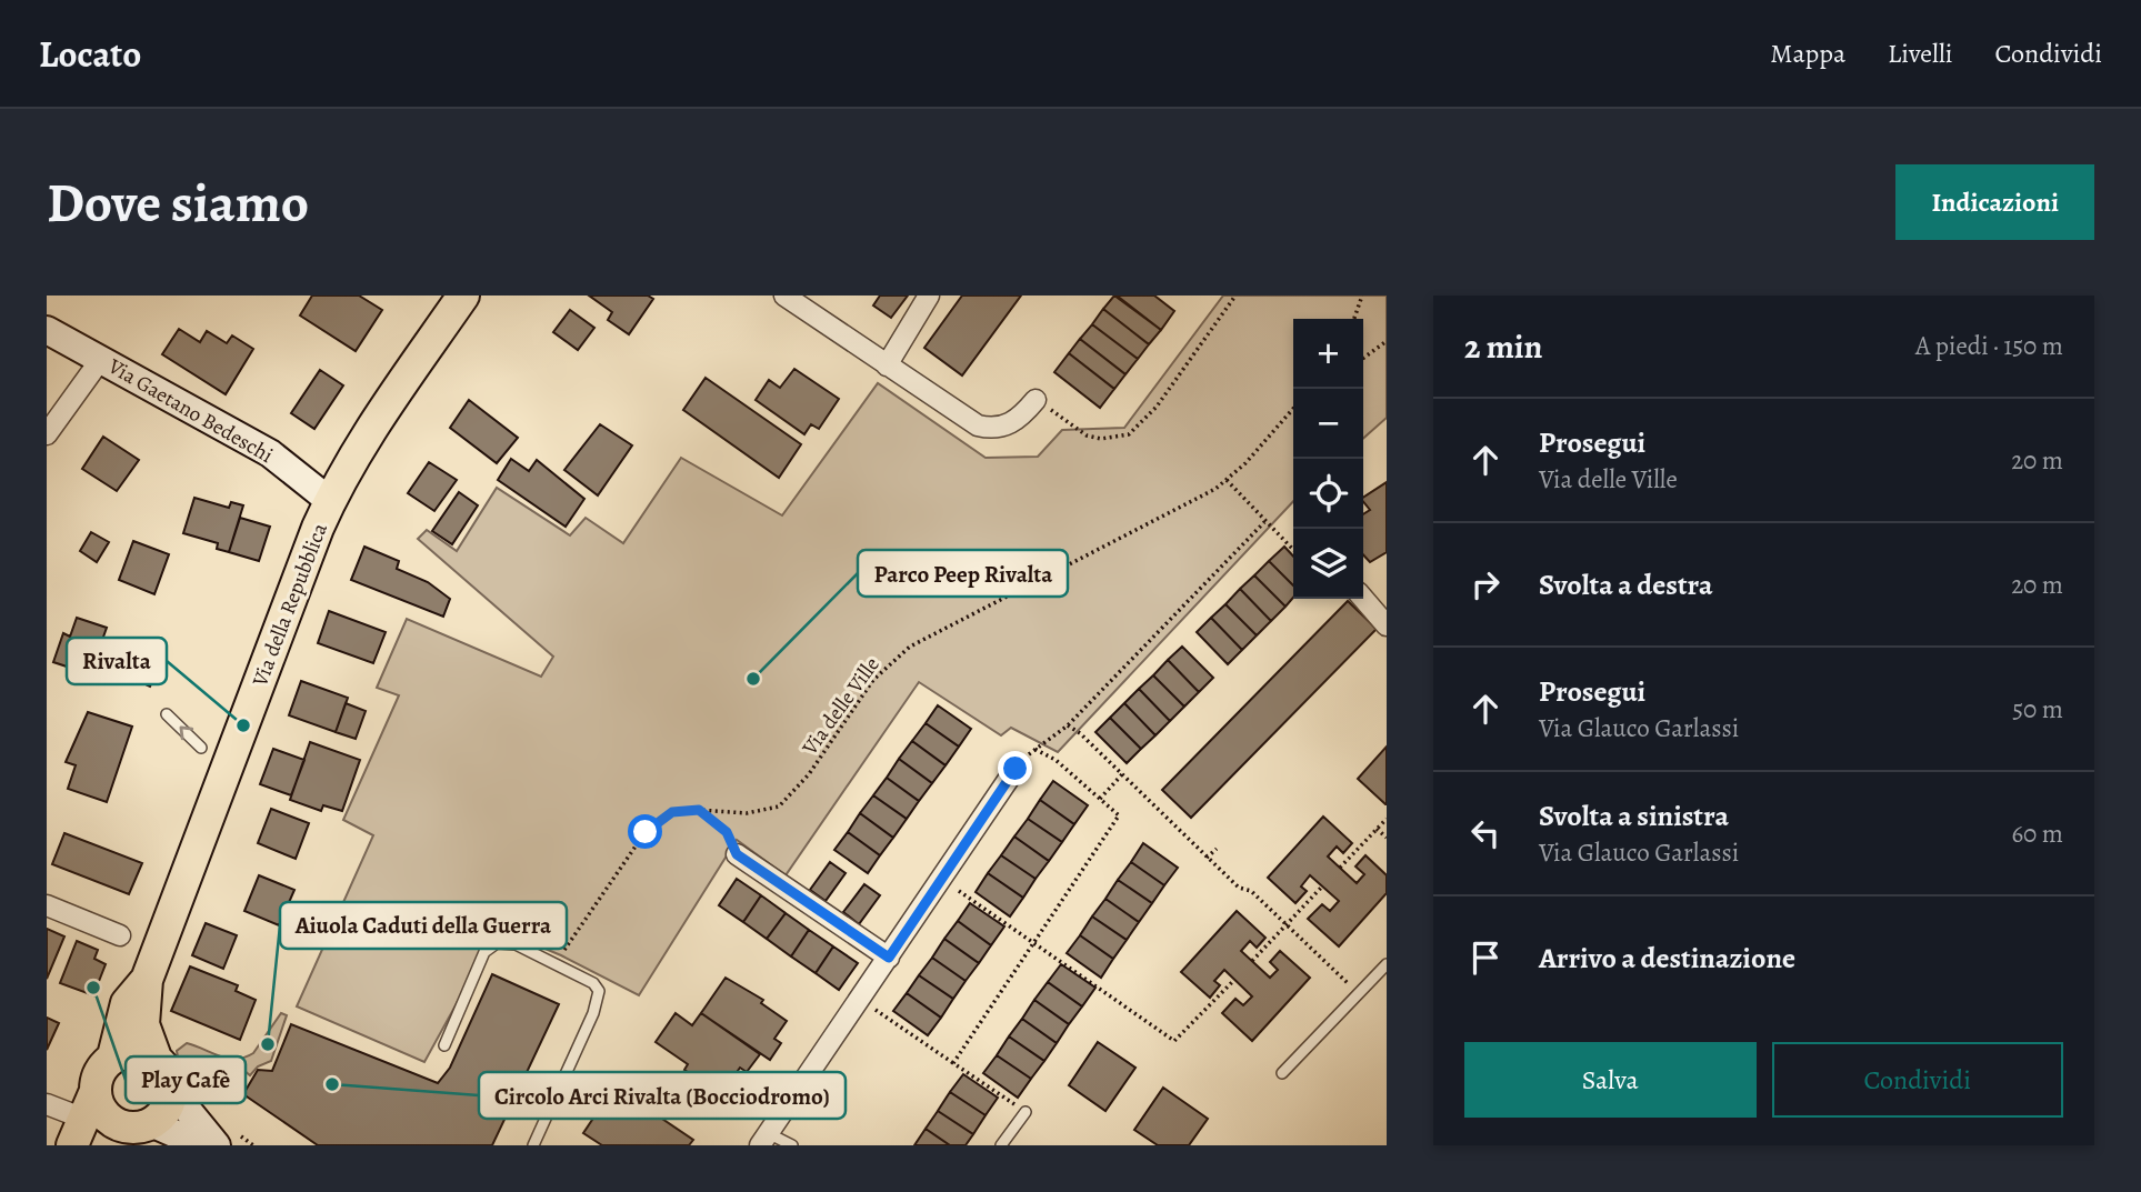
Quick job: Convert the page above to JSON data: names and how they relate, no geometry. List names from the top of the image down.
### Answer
{
  "streets": {
    "main road": ["Via della Repubblica"],
    "street": ["Via Gaetano Bedeschi"],
    "path": ["Via delle Ville"]
  },
  "crossings": [
    ["Via Gaetano Bedeschi", "Via della Repubblica"]
  ],
  "places": [
    "Parco Peep Rivalta",
    "Rivalta",
    "Play Cafè",
    "Aiuola Caduti della Guerra",
    "Circolo Arci Rivalta (Bocciodromo)"
  ],
  "page": {
    "header": "Locato",
    "nav": ["Mappa", "Livelli", "Condividi"],
    "buttons": [
      "Indicazioni",
      ["Salva", "Condividi"]
    ],
    "title": "Dove siamo",
    "heading": ["2 min", "A piedi · 150 m"],
    "map_buttons": ["+", "−"],
    "list": [
      ["Prosegui", "Via delle Ville", "20 m"],
      ["Svolta a destra", "20 m"],
      ["Prosegui", "Via Glauco Garlassi", "50 m"],
      ["Svolta a sinistra", "Via Glauco Garlassi", "60 m"],
      "Arrivo a destinazione"
    ]
  }
}
